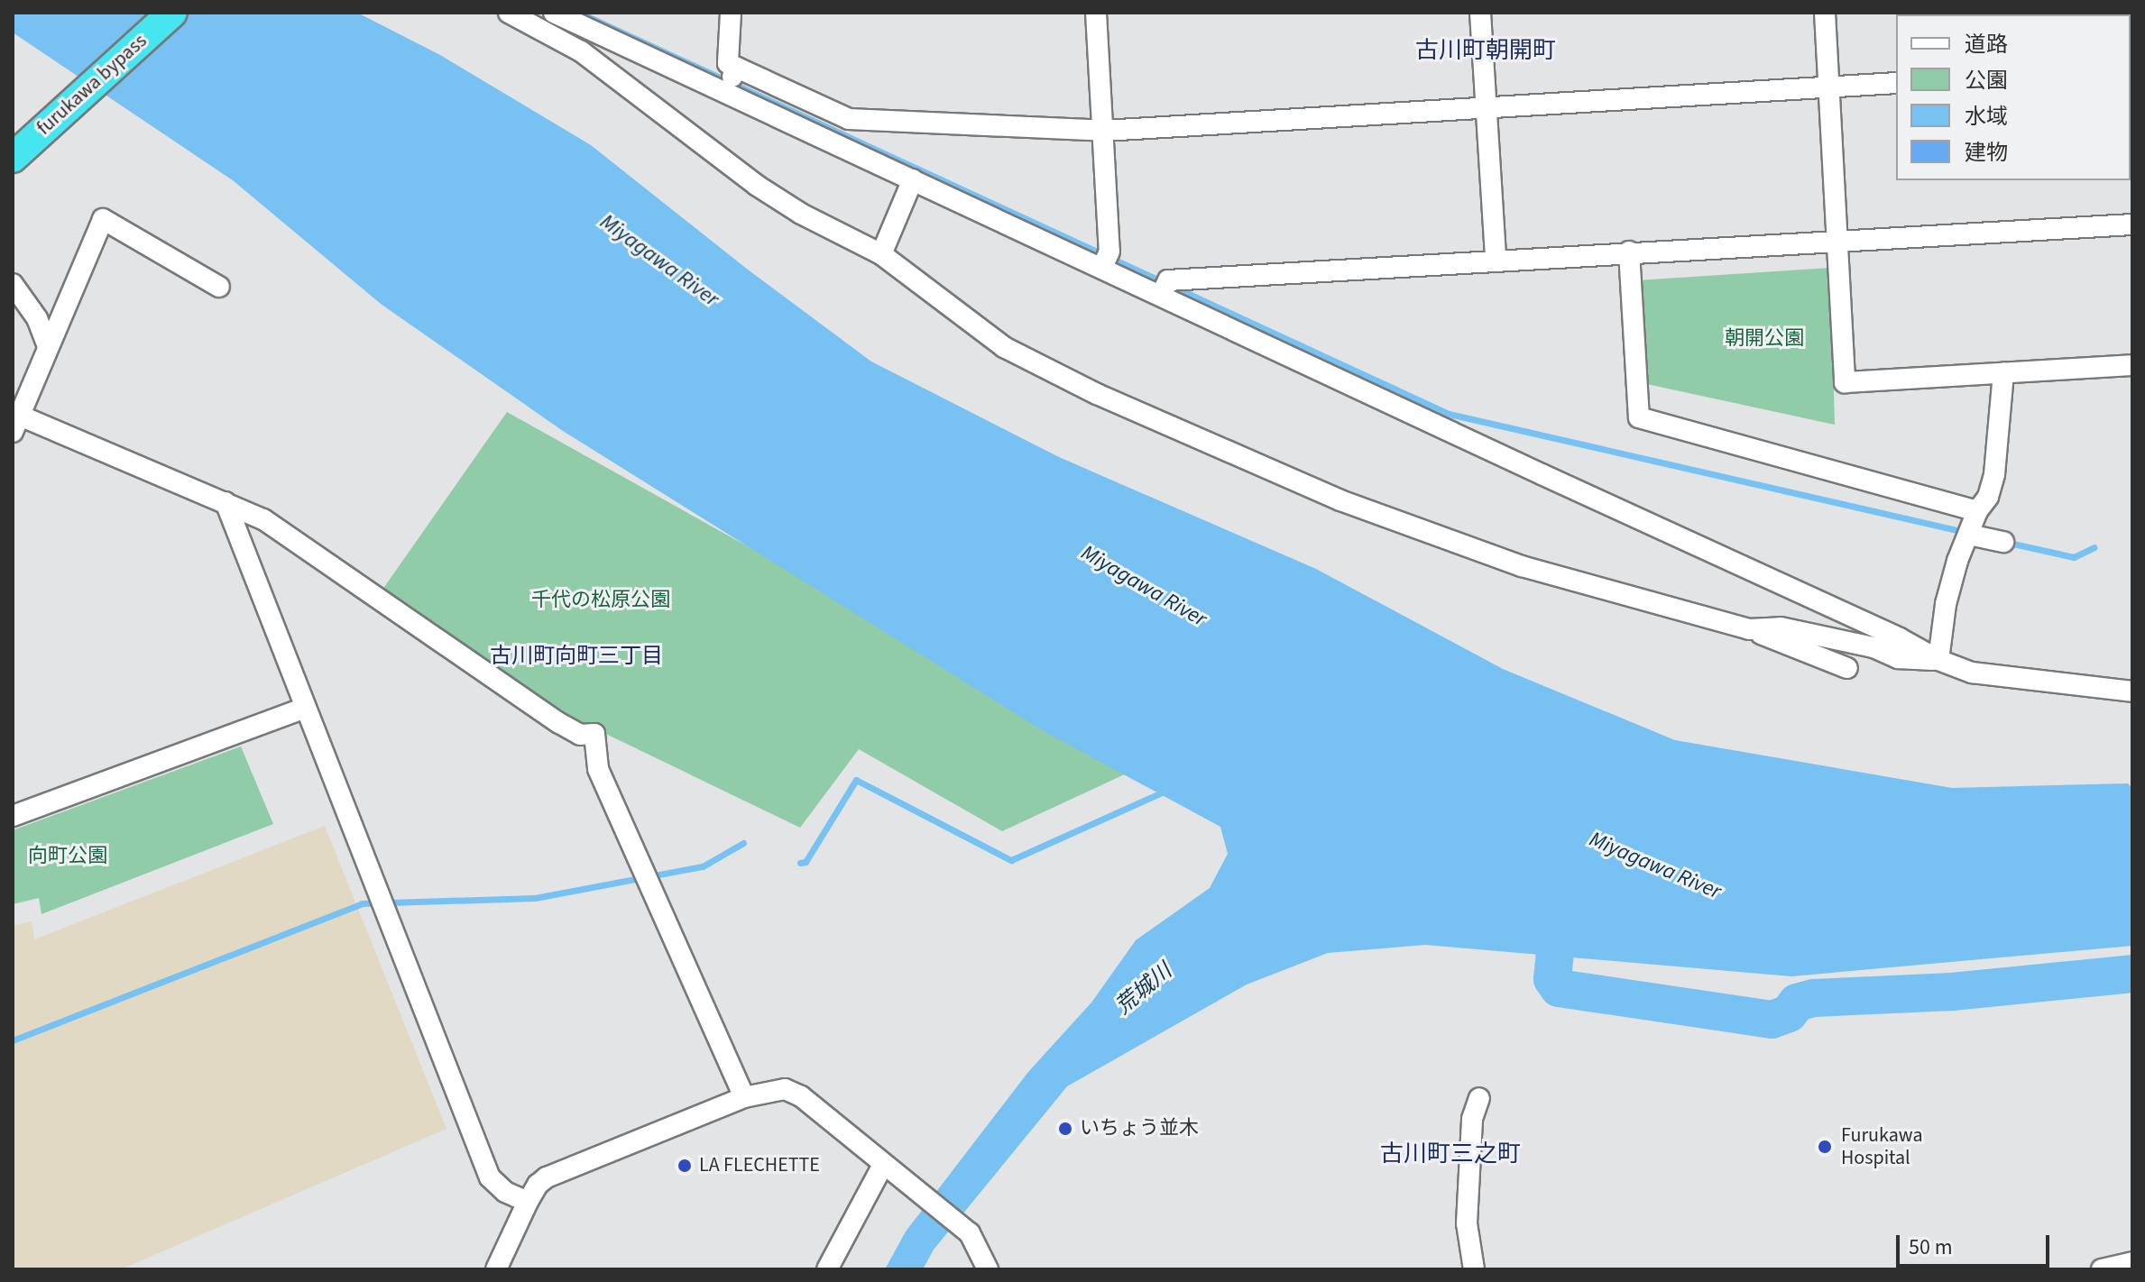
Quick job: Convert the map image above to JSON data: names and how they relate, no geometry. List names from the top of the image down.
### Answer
{
  "streets": {
    "highway": ["furukawa bypass"]
  },
  "districts": ["古川町朝開町", "古川町向町三丁目", "古川町三之町"],
  "water": ["Miyagawa River", "荒城川"],
  "parks": ["朝開公園", "千代の松原公園", "向町公園"],
  "places": ["いちょう並木", "Furukawa Hospital", "LA FLECHETTE"],
  "legend": [
    "道路",
    "公園",
    "水域",
    "建物"
  ],
  "scale_bar": "50 m"
}
